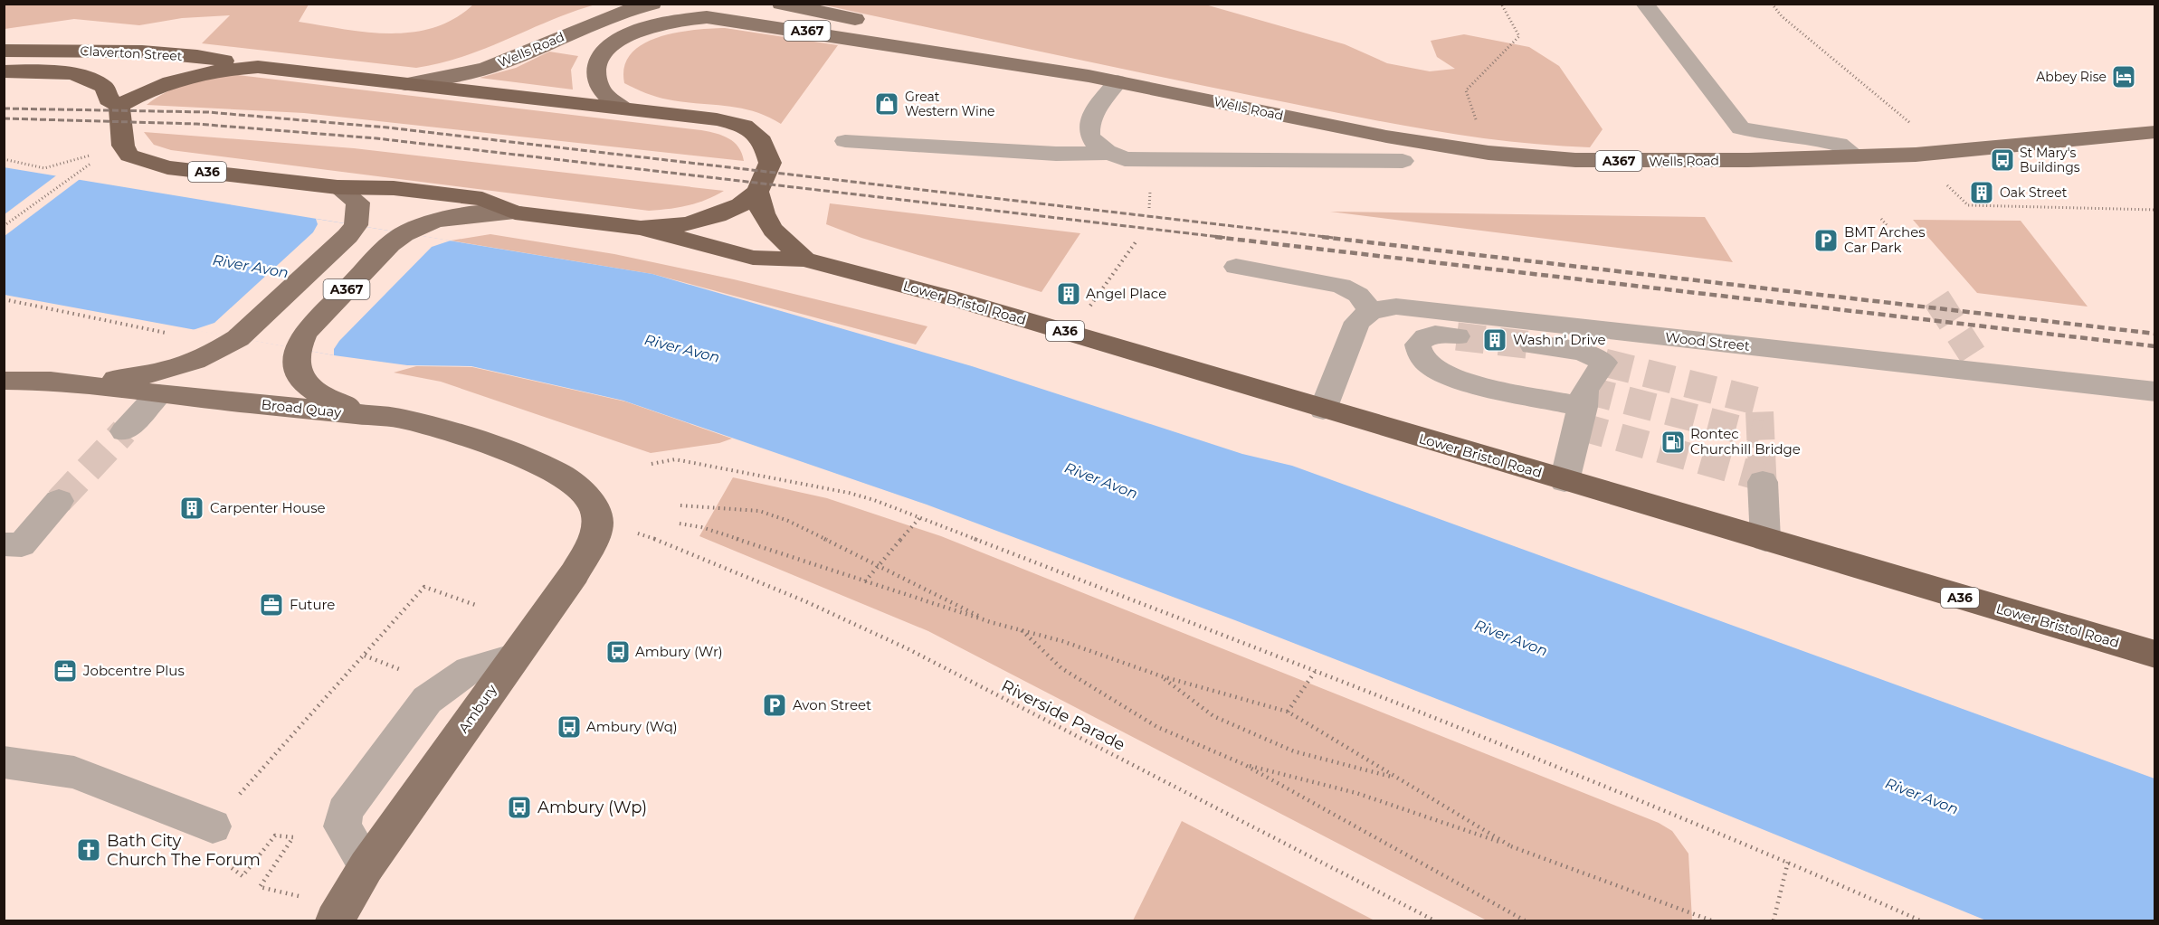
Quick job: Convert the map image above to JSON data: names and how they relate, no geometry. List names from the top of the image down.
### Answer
{
  "streets": {
    "highway": ["Claverton Street", "A36", "Lower Bristol Road"],
    "main road": [
      "A367",
      "Wells Road",
      "Broad Quay",
      "Ambury"
    ],
    "street": ["Wood Street"],
    "path": ["Riverside Parade"]
  },
  "crossings": [
    ["A367", "A36"],
    ["A367", "Broad Quay"],
    ["A36", "Lower Bristol Road"],
    ["Broad Quay", "Ambury"]
  ],
  "water": ["River Avon"],
  "places": {
    "hotel": ["Abbey Rise"],
    "shop": ["Great Western Wine"],
    "bus stop": [
      "St Mary's Buildings",
      "Ambury (Wr)",
      "Ambury (Wq)",
      "Ambury (Wp)"
    ],
    "building": [
      "Oak Street",
      "Angel Place",
      "Wash n' Drive",
      "Carpenter House"
    ],
    "parking": ["BMT Arches Car Park", "Avon Street"],
    "fuel station": ["Rontec Churchill Bridge"],
    "office": ["Future", "Jobcentre Plus"],
    "church": ["Bath City Church The Forum"]
  }
}
